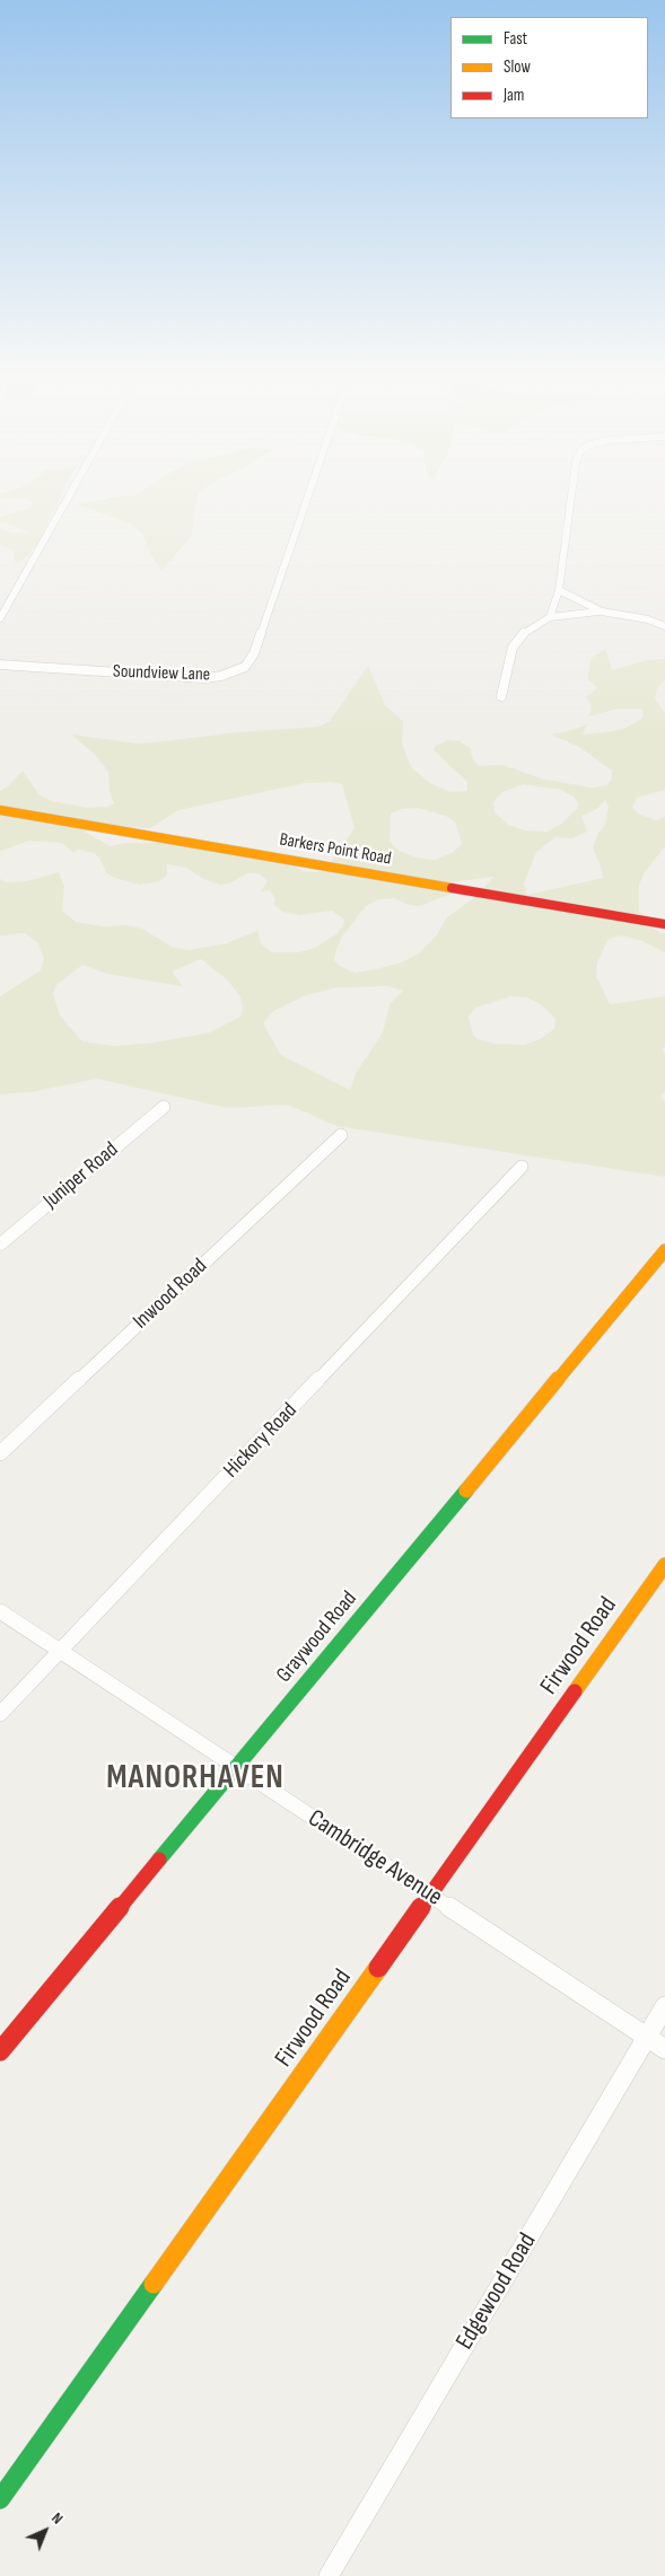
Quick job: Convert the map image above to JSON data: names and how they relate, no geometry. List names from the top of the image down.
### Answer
{
  "streets": {
    "street": [
      "Soundview Lane",
      "Barkers Point Road",
      "Juniper Road",
      "Inwood Road",
      "Hickory Road",
      "Graywood Road",
      "Firwood Road",
      "Cambridge Avenue",
      "Edgewood Road"
    ]
  },
  "crossings": [
    ["Hickory Road", "Cambridge Avenue"],
    ["Graywood Road", "Cambridge Avenue"],
    ["Firwood Road", "Cambridge Avenue"],
    ["Cambridge Avenue", "Edgewood Road"]
  ],
  "districts": ["MANORHAVEN"],
  "legend": ["Fast", "Slow", "Jam"],
  "north": "top right"
}
